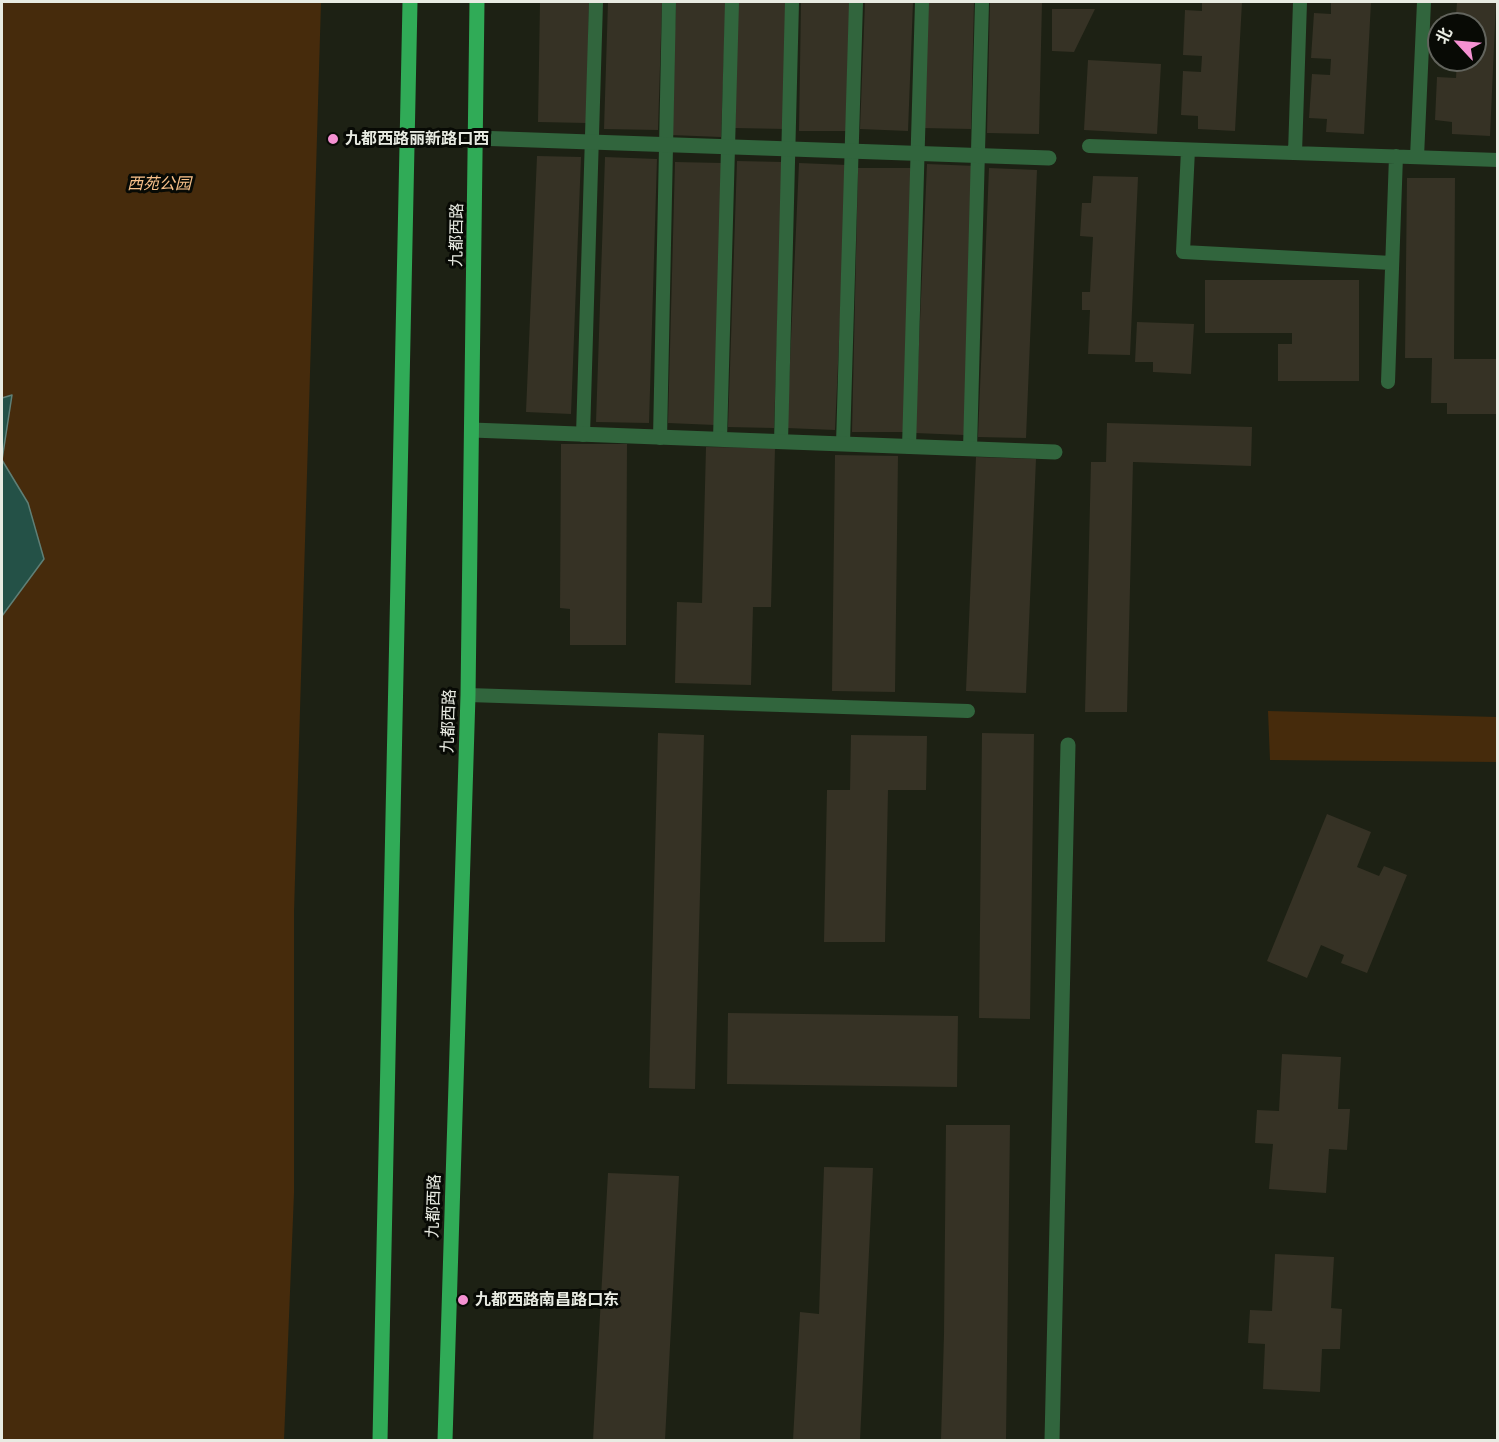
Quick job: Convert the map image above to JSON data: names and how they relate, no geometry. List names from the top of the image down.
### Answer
{
  "streets": {
    "main road": ["九都西路"]
  },
  "parks": ["西苑公园"],
  "places": ["九都西路丽新路口西", "九都西路南昌路口东"],
  "north": "top left"
}
